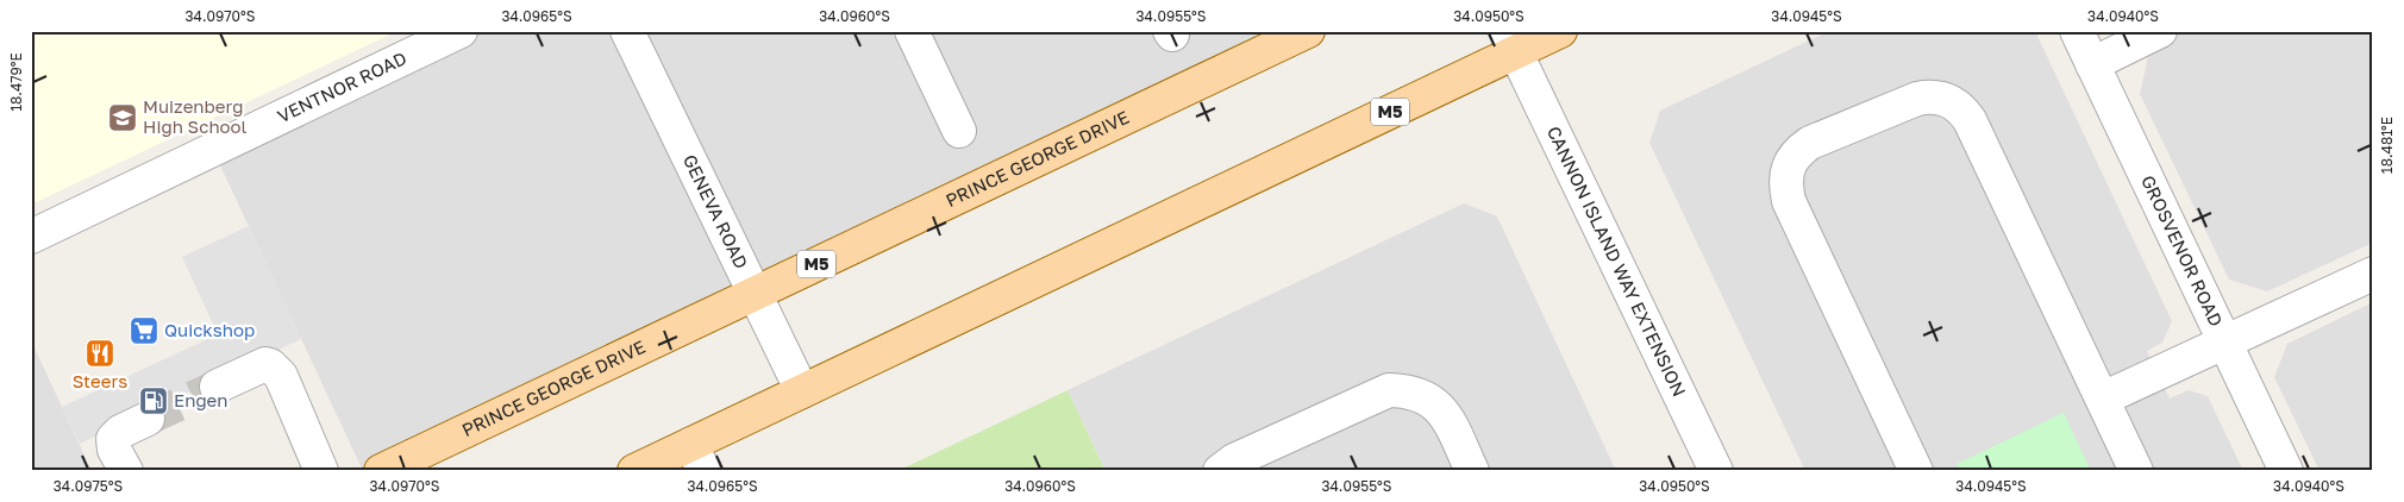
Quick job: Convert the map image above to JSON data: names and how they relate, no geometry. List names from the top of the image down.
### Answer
{
  "streets": {
    "main road": ["M5", "PRINCE GEORGE DRIVE"],
    "street": [
      "VENTNOR ROAD",
      "GENEVA ROAD",
      "GROSVENOR ROAD",
      "CANNON ISLAND WAY EXTENSION"
    ]
  },
  "crossings": [
    ["M5", "GENEVA ROAD"],
    ["M5", "CANNON ISLAND WAY EXTENSION"],
    ["PRINCE GEORGE DRIVE", "GENEVA ROAD"]
  ],
  "places": {
    "school or university": ["Muizenberg High School"],
    "supermarket": ["Quickshop"],
    "restaurant": ["Steers"],
    "fuel station": ["Engen"]
  },
  "coordinates": [
    "34.0970°S",
    "34.0965°S",
    "34.0960°S",
    "34.0955°S",
    "34.0950°S",
    "34.0945°S",
    "34.0940°S",
    "18.479°E",
    "18.481°E",
    "34.0975°S"
  ]
}
